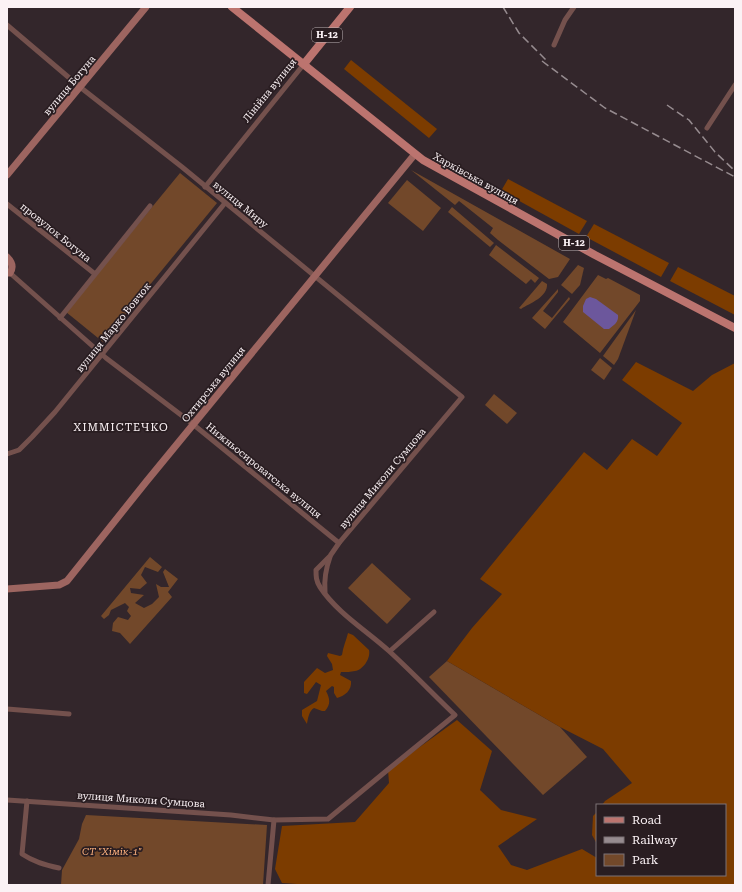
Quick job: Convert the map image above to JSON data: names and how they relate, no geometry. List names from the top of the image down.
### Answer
{
  "streets": {
    "main road": [
      "Н-12",
      "вулиця Богуна",
      "Лінійна вулиця",
      "Харківська вулиця",
      "Охтирська вулиця",
      "Нижньосироватська вулиця"
    ],
    "street": [
      "вулиця Миру",
      "провулок Богуна",
      "вулиця Марко Вовчок",
      "вулиця Миколи Сумцова"
    ]
  },
  "crossings": [
    ["вулиця Богуна", "вулиця Миру"],
    ["Лінійна вулиця", "Харківська вулиця"],
    ["Лінійна вулиця", "вулиця Миру"],
    ["Харківська вулиця", "Охтирська вулиця"],
    ["вулиця Миру", "вулиця Марко Вовчок"],
    ["вулиця Миру", "Охтирська вулиця"],
    ["вулиця Миру", "вулиця Миколи Сумцова"],
    ["вулиця Марко Вовчок", "Нижньосироватська вулиця"],
    ["Охтирська вулиця", "Нижньосироватська вулиця"],
    ["Нижньосироватська вулиця", "вулиця Миколи Сумцова"]
  ],
  "districts": ["ХІММІСТЕЧКО"],
  "parks": ["СТ \"Хімік-1\""],
  "legend": ["Road", "Railway", "Park"]
}
